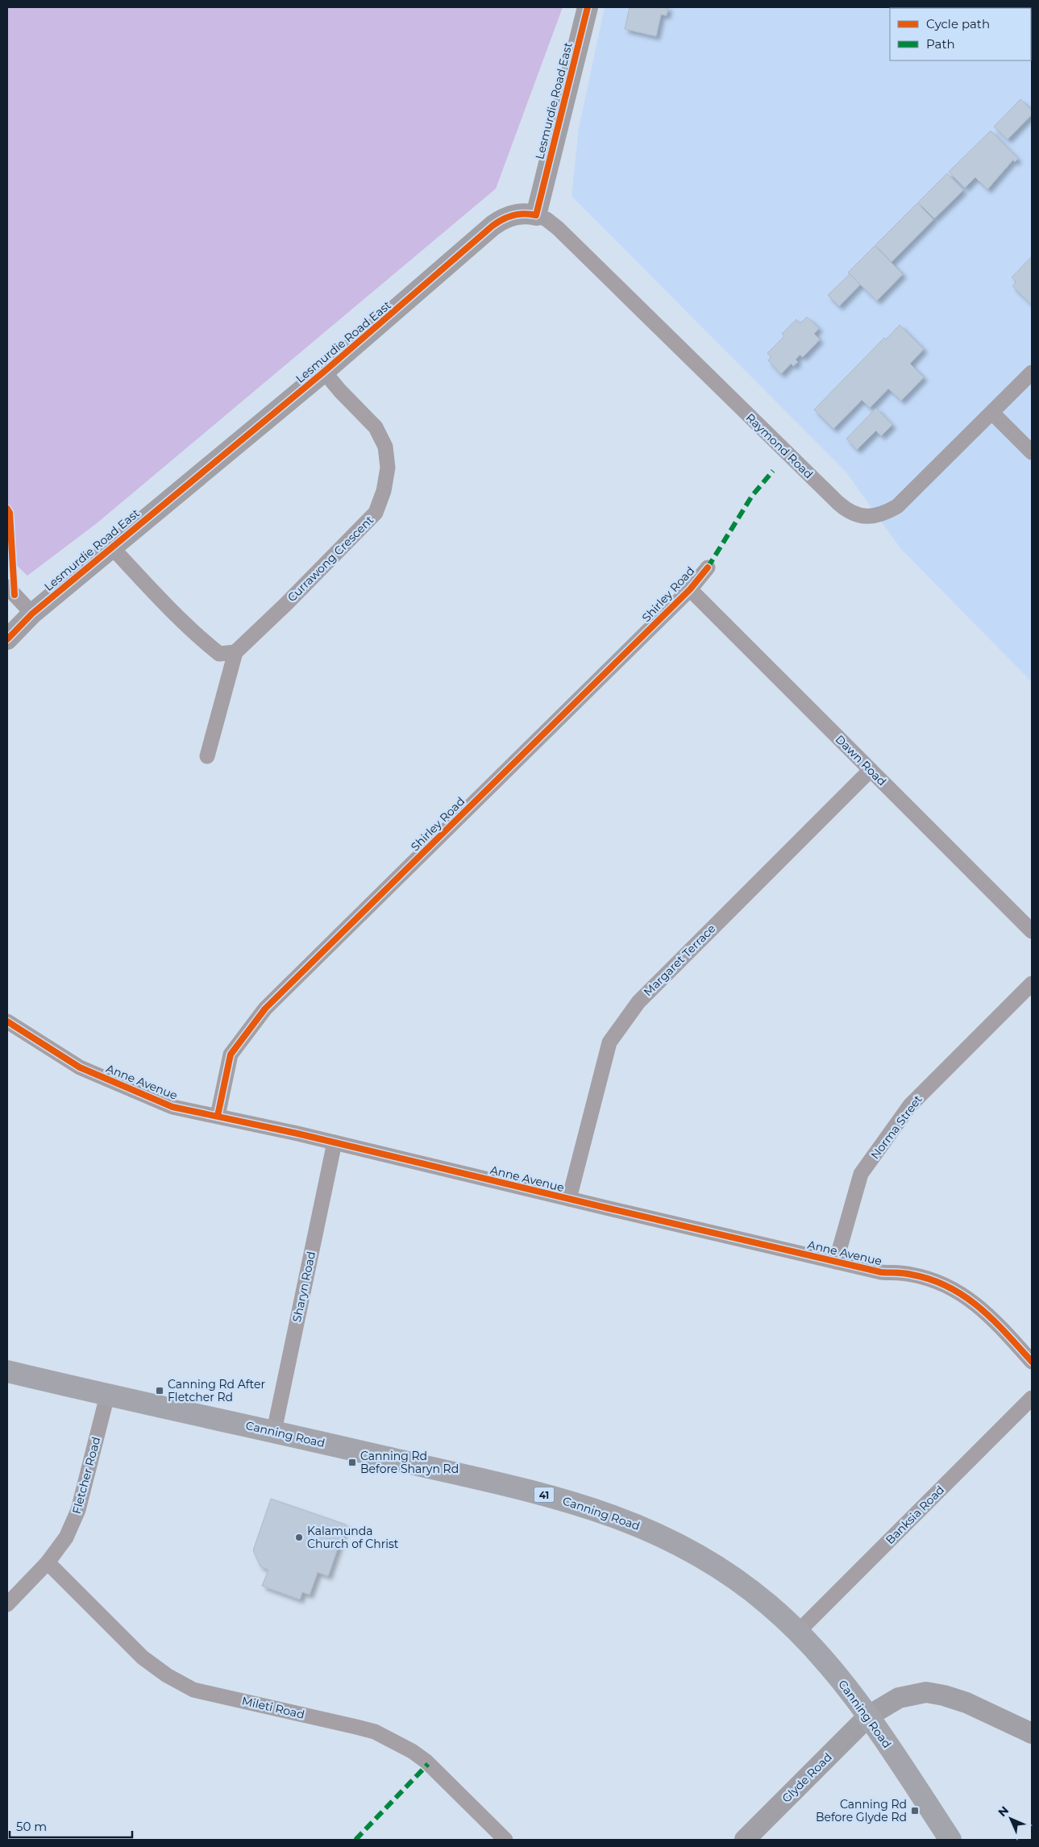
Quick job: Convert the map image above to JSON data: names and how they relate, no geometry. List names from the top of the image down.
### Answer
{
  "streets": {
    "main road": ["Canning Road", "41"],
    "street": [
      "Lesmurdie Road East",
      "Raymond Road",
      "Currawong Crescent",
      "Shirley Road",
      "Dawn Road",
      "Margaret Terrace",
      "Anne Avenue",
      "Norma Street",
      "Sharyn Road",
      "Fletcher Road",
      "Banksia Road",
      "Mileti Road",
      "Glyde Road"
    ]
  },
  "crossings": [
    ["Lesmurdie Road East", "Raymond Road"],
    ["Lesmurdie Road East", "Currawong Crescent"],
    ["Shirley Road", "Dawn Road"],
    ["Shirley Road", "Anne Avenue"],
    ["Dawn Road", "Margaret Terrace"],
    ["Margaret Terrace", "Anne Avenue"],
    ["Anne Avenue", "Norma Street"],
    ["Anne Avenue", "Sharyn Road"],
    ["Sharyn Road", "Canning Road"],
    ["Canning Road", "Fletcher Road"],
    ["Canning Road", "Banksia Road"],
    ["Canning Road", "Glyde Road"],
    ["Fletcher Road", "Mileti Road"]
  ],
  "places": {
    "transit": ["Canning Rd After Fletcher Rd", "Canning Rd Before Sharyn Rd", "Canning Rd Before Glyde Rd"],
    "other": ["Kalamunda Church of Christ"]
  },
  "legend": ["Cycle path", "Path"],
  "scale_bar": "50 m",
  "north": "top left"
}
